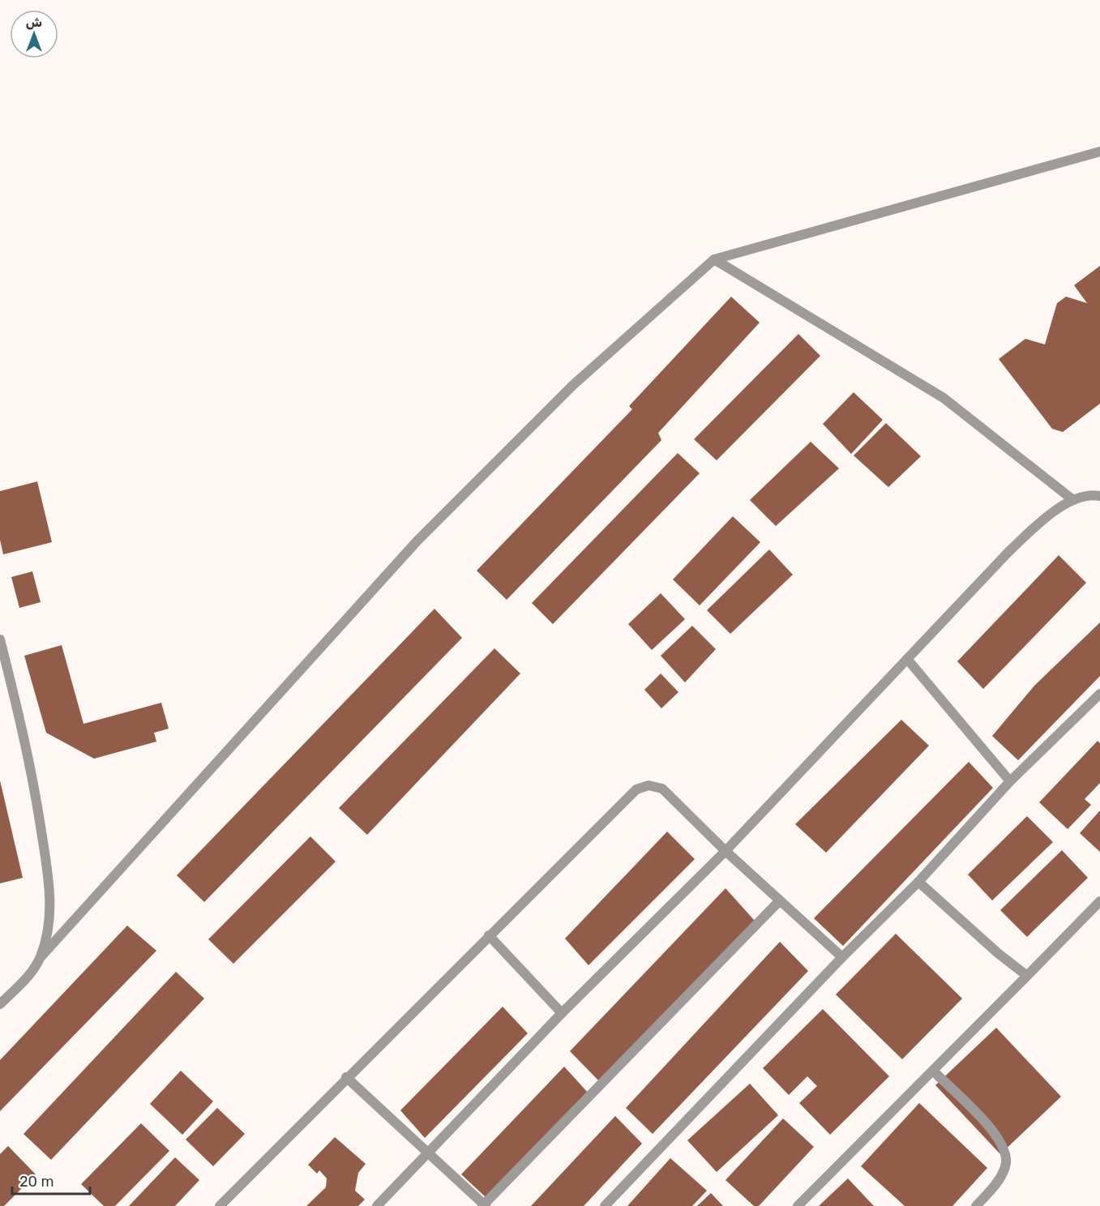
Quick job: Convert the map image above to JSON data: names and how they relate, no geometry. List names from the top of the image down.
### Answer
{
  "scale_bar": "20 m",
  "north": "top"
}
